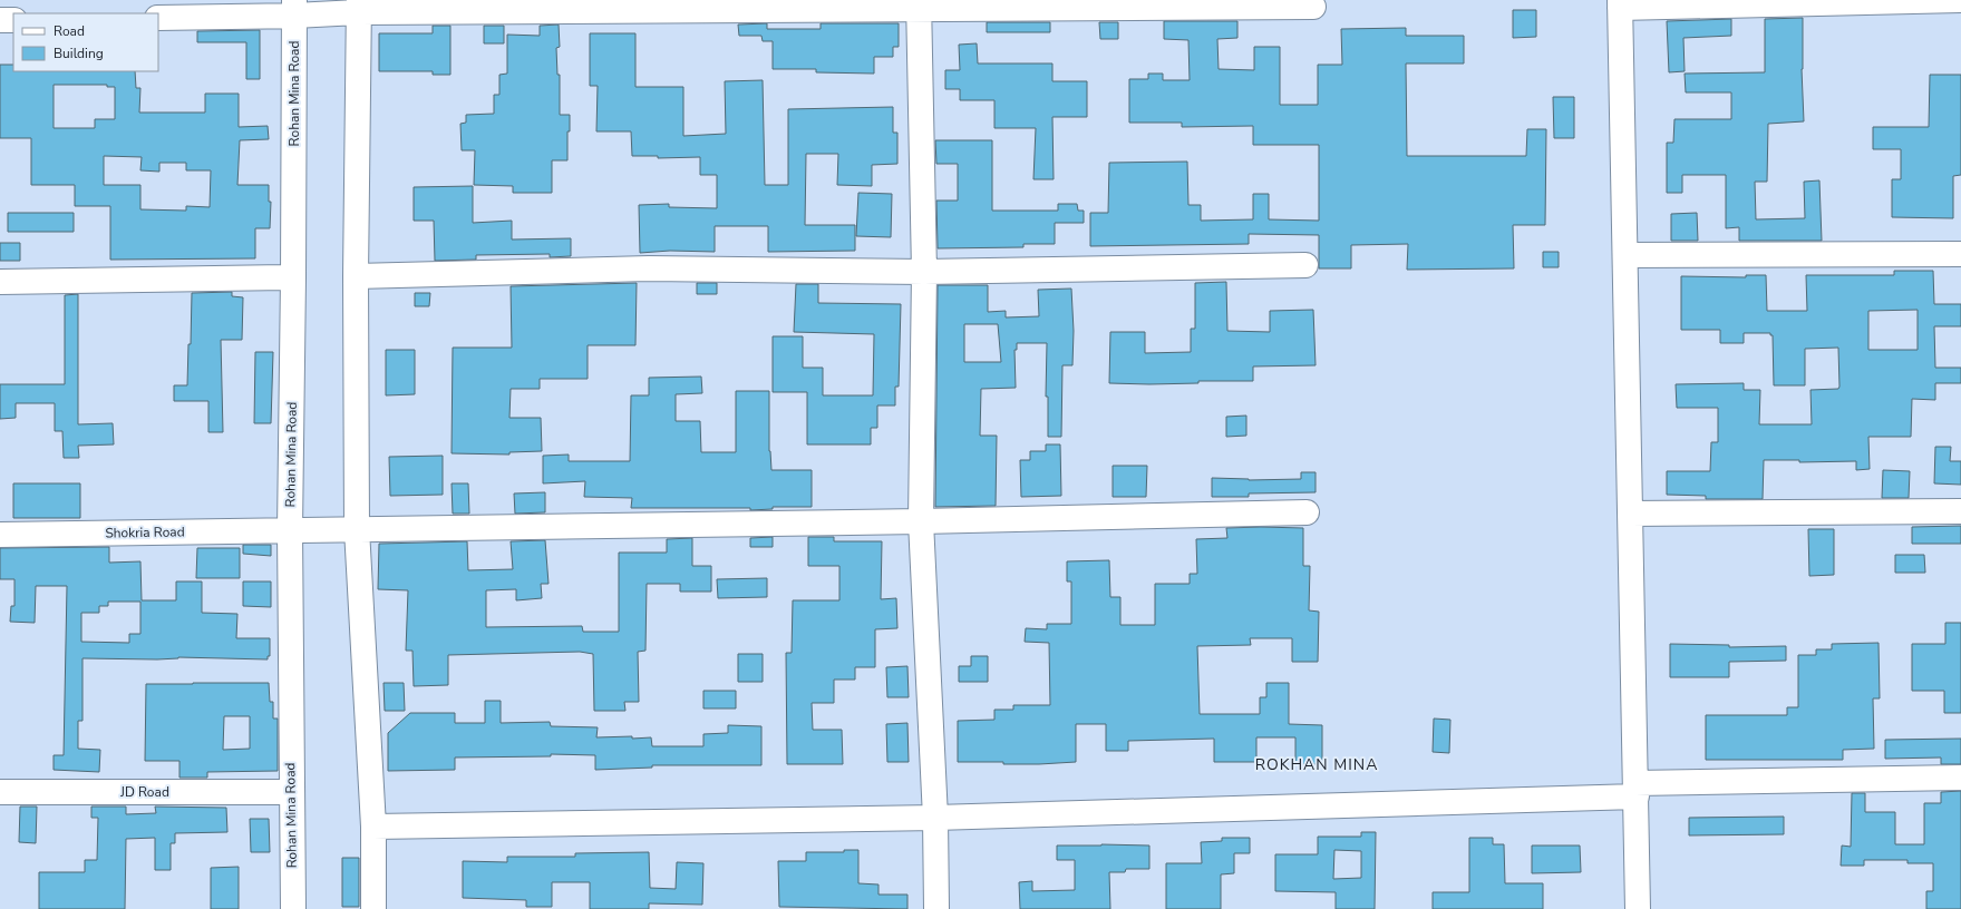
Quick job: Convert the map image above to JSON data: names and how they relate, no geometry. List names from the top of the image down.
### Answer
{
  "streets": {
    "street": ["Rohan Mina Road", "Shokria Road", "JD Road"]
  },
  "crossings": [
    ["Rohan Mina Road", "Shokria Road"],
    ["Rohan Mina Road", "JD Road"]
  ],
  "districts": ["ROKHAN MINA"],
  "legend": ["Road", "Building"]
}
